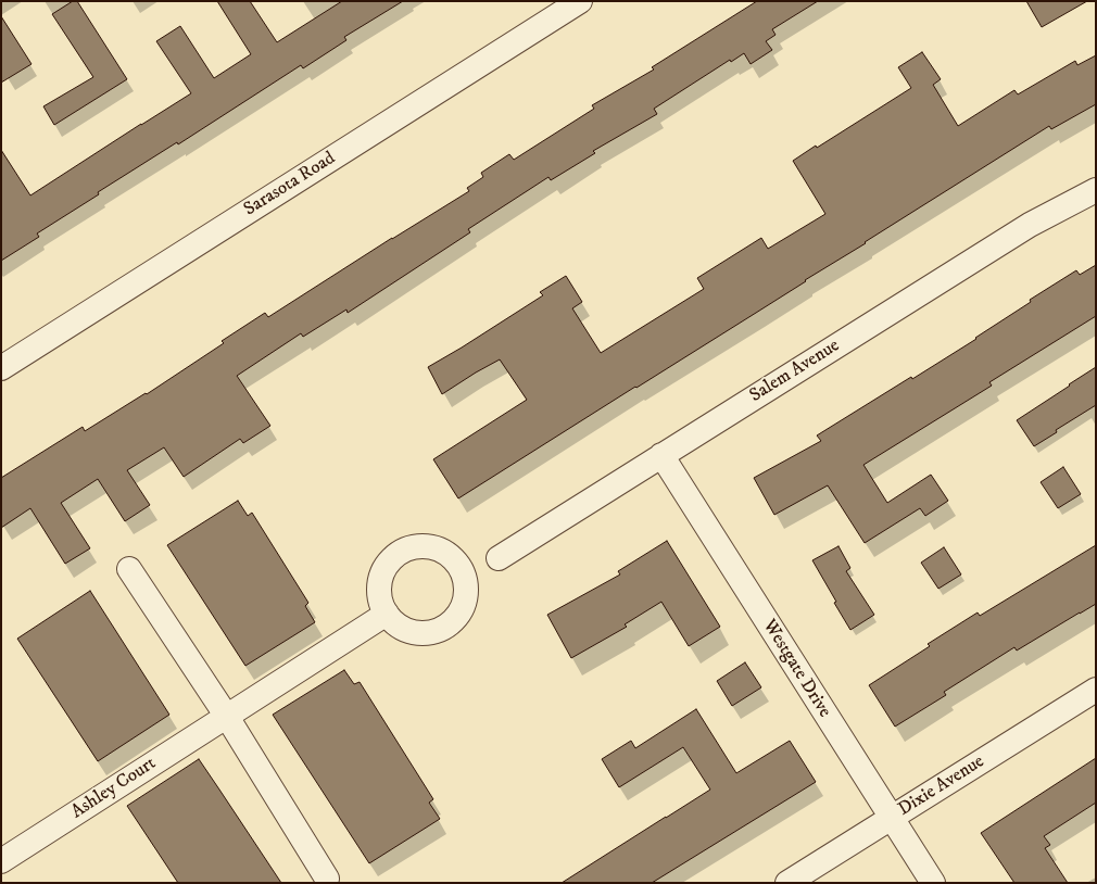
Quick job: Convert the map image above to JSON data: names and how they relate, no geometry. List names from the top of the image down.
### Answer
{
  "streets": {
    "street": [
      "Sarasota Road",
      "Salem Avenue",
      "Westgate Drive",
      "Dixie Avenue",
      "Ashley Court"
    ]
  },
  "crossings": [
    ["Salem Avenue", "Westgate Drive"],
    ["Westgate Drive", "Dixie Avenue"]
  ]
}
